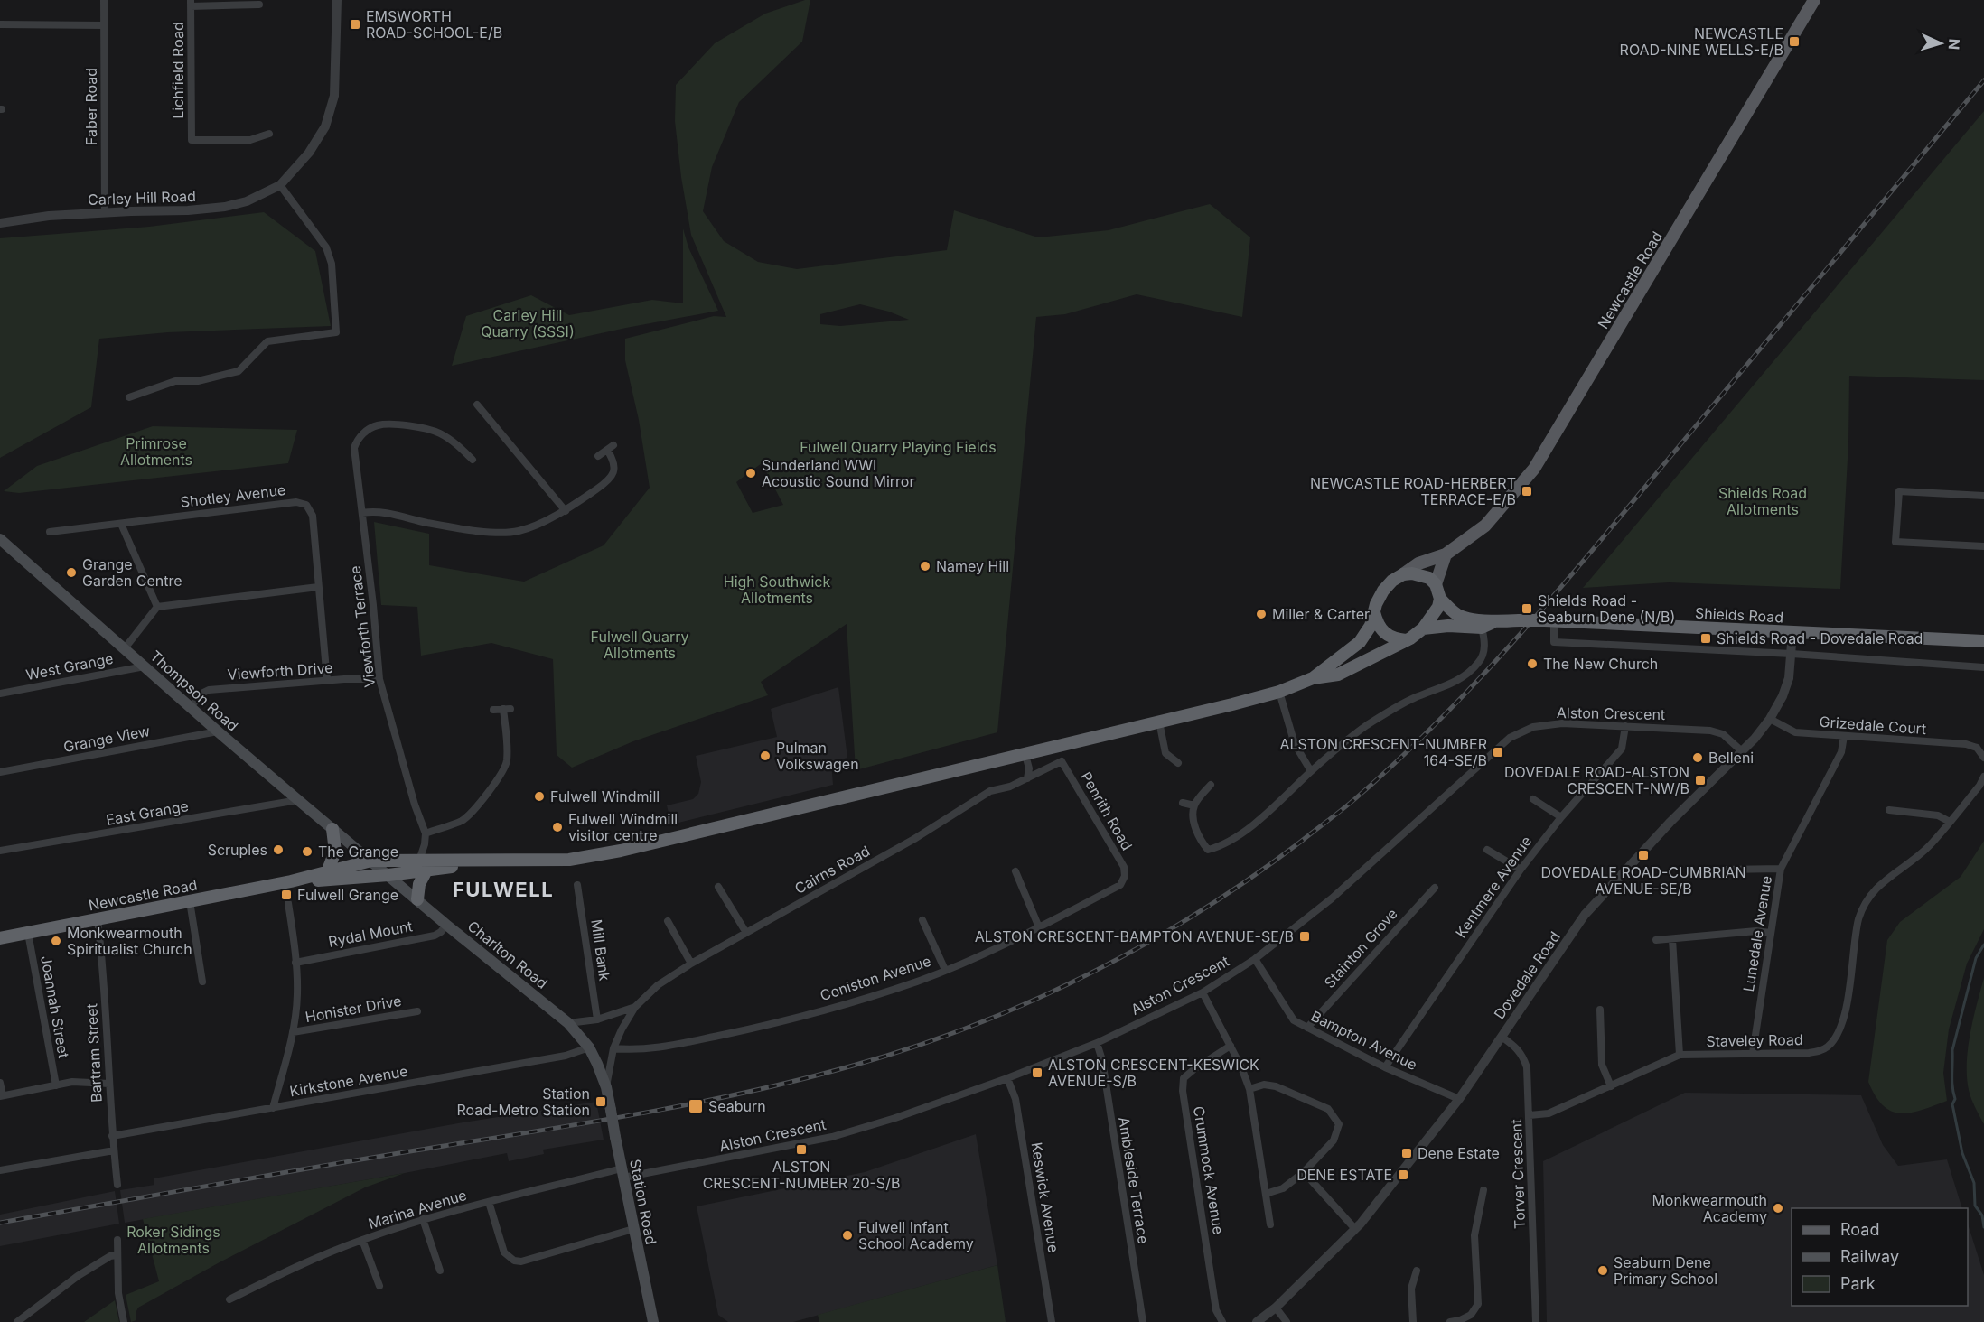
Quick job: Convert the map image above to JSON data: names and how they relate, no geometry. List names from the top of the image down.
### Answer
{
  "streets": {
    "highway": ["Newcastle Road", "Shields Road"],
    "main road": ["Thompson Road", "Charlton Road", "Station Road"],
    "street": [
      "Lichfield Road",
      "Faber Road",
      "Carley Hill Road",
      "Shotley Avenue",
      "Viewforth Terrace",
      "West Grange",
      "Viewforth Drive",
      "Alston Crescent",
      "Grizedale Court",
      "Grange View",
      "Penrith Road",
      "East Grange",
      "Cairns Road",
      "Kentmere Avenue",
      "Rydal Mount",
      "Lunedale Avenue",
      "Stainton Grove",
      "Mill Bank",
      "Dovedale Road",
      "Coniston Avenue",
      "Joannah Street",
      "Honister Drive",
      "Bampton Avenue",
      "Staveley Road",
      "Bartram Street",
      "Kirkstone Avenue",
      "Crummock Avenue",
      "Torver Crescent",
      "Ambleside Terrace",
      "Keswick Avenue",
      "Marina Avenue"
    ]
  },
  "crossings": [
    ["Faber Road", "Carley Hill Road"],
    ["Newcastle Road", "Thompson Road"],
    ["Newcastle Road", "Charlton Road"],
    ["Newcastle Road", "Joannah Street"],
    ["Newcastle Road", "Bartram Street"],
    ["Shotley Avenue", "Viewforth Drive"],
    ["Shields Road", "Dovedale Road"],
    ["Viewforth Terrace", "Viewforth Drive"],
    ["West Grange", "Thompson Road"],
    ["Viewforth Drive", "Thompson Road"],
    ["Thompson Road", "Grange View"],
    ["Thompson Road", "East Grange"],
    ["Thompson Road", "Charlton Road"],
    ["Alston Crescent", "Kentmere Avenue"],
    ["Alston Crescent", "Dovedale Road"],
    ["Alston Crescent", "Bampton Avenue"],
    ["Alston Crescent", "Ambleside Terrace"],
    ["Alston Crescent", "Keswick Avenue"],
    ["Alston Crescent", "Station Road"],
    ["Alston Crescent", "Marina Avenue"],
    ["Grizedale Court", "Lunedale Avenue"],
    ["Grizedale Court", "Dovedale Road"],
    ["Penrith Road", "Cairns Road"],
    ["Penrith Road", "Coniston Avenue"],
    ["Cairns Road", "Mill Bank"],
    ["Cairns Road", "Charlton Road"],
    ["Cairns Road", "Coniston Avenue"],
    ["Cairns Road", "Station Road"],
    ["Kentmere Avenue", "Bampton Avenue"],
    ["Rydal Mount", "Charlton Road"],
    ["Lunedale Avenue", "Staveley Road"],
    ["Stainton Grove", "Bampton Avenue"],
    ["Charlton Road", "Kirkstone Avenue"],
    ["Charlton Road", "Station Road"],
    ["Dovedale Road", "Bampton Avenue"],
    ["Dovedale Road", "Torver Crescent"],
    ["Staveley Road", "Torver Crescent"],
    ["Bartram Street", "Kirkstone Avenue"],
    ["Station Road", "Marina Avenue"]
  ],
  "districts": ["FULWELL"],
  "parks": [
    "Carley Hill Quarry (SSSI)",
    "Primrose Allotments",
    "Fulwell Quarry Playing Fields",
    "Shields Road Allotments",
    "High Southwick Allotments",
    "Fulwell Quarry Allotments",
    "Roker Sidings Allotments"
  ],
  "places": {
    "transit": [
      "EMSWORTH ROAD-SCHOOL-E/B",
      "NEWCASTLE ROAD-NINE WELLS-E/B",
      "NEWCASTLE ROAD-HERBERT TERRACE-E/B",
      "Shields Road - Seaburn Dene (N/B)",
      "Shields Road - Dovedale Road",
      "ALSTON CRESCENT-NUMBER 164-SE/B",
      "DOVEDALE ROAD-ALSTON CRESCENT-NW/B",
      "DOVEDALE ROAD-CUMBRIAN AVENUE-SE/B",
      "Fulwell Grange",
      "ALSTON CRESCENT-BAMPTON AVENUE-SE/B",
      "ALSTON CRESCENT-KESWICK AVENUE-S/B",
      "Station Road-Metro Station",
      "Seaburn",
      "ALSTON CRESCENT-NUMBER 20-S/B",
      "Dene Estate",
      "DENE ESTATE"
    ],
    "other": [
      "Sunderland WWI Acoustic Sound Mirror",
      "Namey Hill",
      "Grange Garden Centre",
      "Miller & Carter",
      "The New Church",
      "Pulman Volkswagen",
      "Belleni",
      "Fulwell Windmill",
      "Fulwell Windmill visitor centre",
      "Scruples",
      "The Grange",
      "Monkwearmouth Spiritualist Church",
      "Monkwearmouth Academy",
      "Fulwell Infant School Academy",
      "Seaburn Dene Primary School"
    ]
  },
  "legend": ["Road", "Railway", "Park"],
  "north": "right"
}
